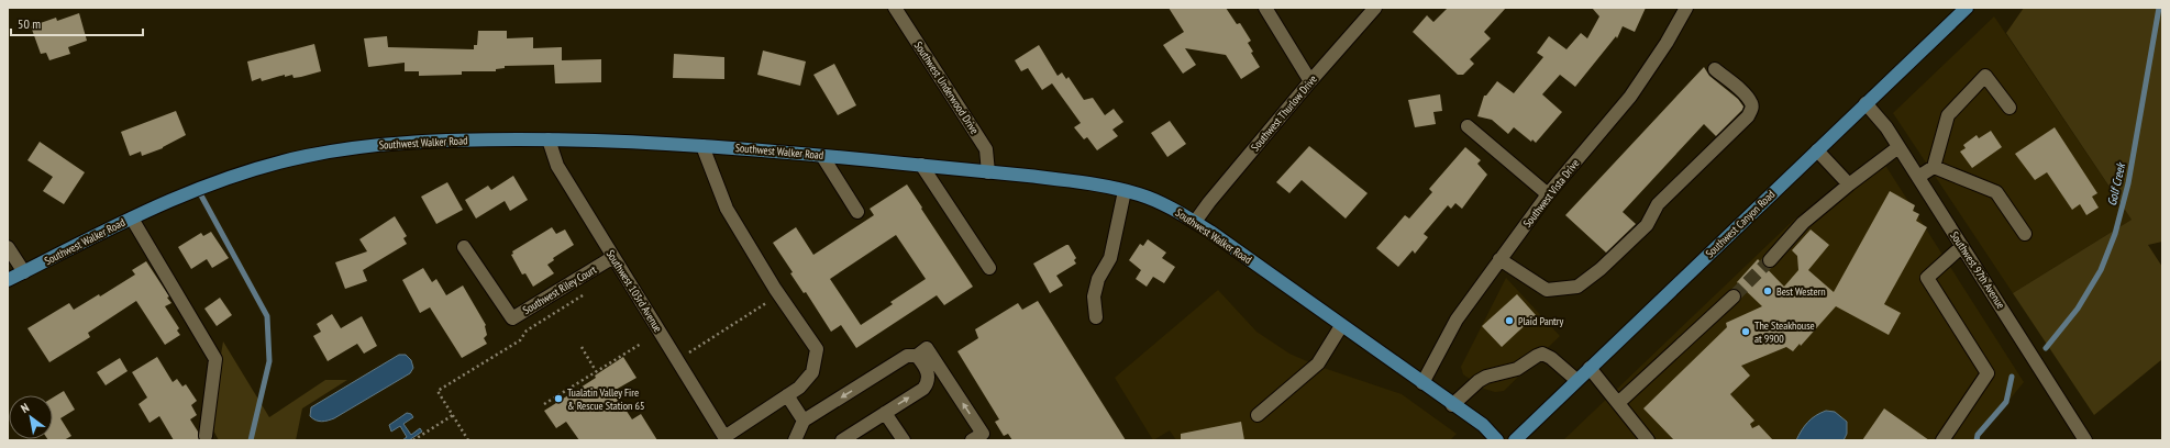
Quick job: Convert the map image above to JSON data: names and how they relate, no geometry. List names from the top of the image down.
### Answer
{
  "streets": {
    "main road": ["Southwest Walker Road", "Southwest Canyon Road"],
    "street": [
      "Southwest Underwood Drive",
      "Southwest Thurlow Drive",
      "Southwest Vista Drive",
      "Southwest 97th Avenue",
      "Southwest Riley Court",
      "Southwest 103rd Avenue"
    ]
  },
  "crossings": [
    ["Southwest Underwood Drive", "Southwest Walker Road"],
    ["Southwest Thurlow Drive", "Southwest Walker Road"],
    ["Southwest Walker Road", "Southwest Vista Drive"],
    ["Southwest Walker Road", "Southwest 103rd Avenue"],
    ["Southwest Canyon Road", "Southwest 97th Avenue"],
    ["Southwest Riley Court", "Southwest 103rd Avenue"]
  ],
  "water": ["Golf Creek"],
  "places": [
    "Best Western",
    "Plaid Pantry",
    "The Steakhouse at 9900",
    "Tualatin Valley Fire & Rescue Station 65"
  ],
  "scale_bar": "50 m",
  "north": "top left"
}
